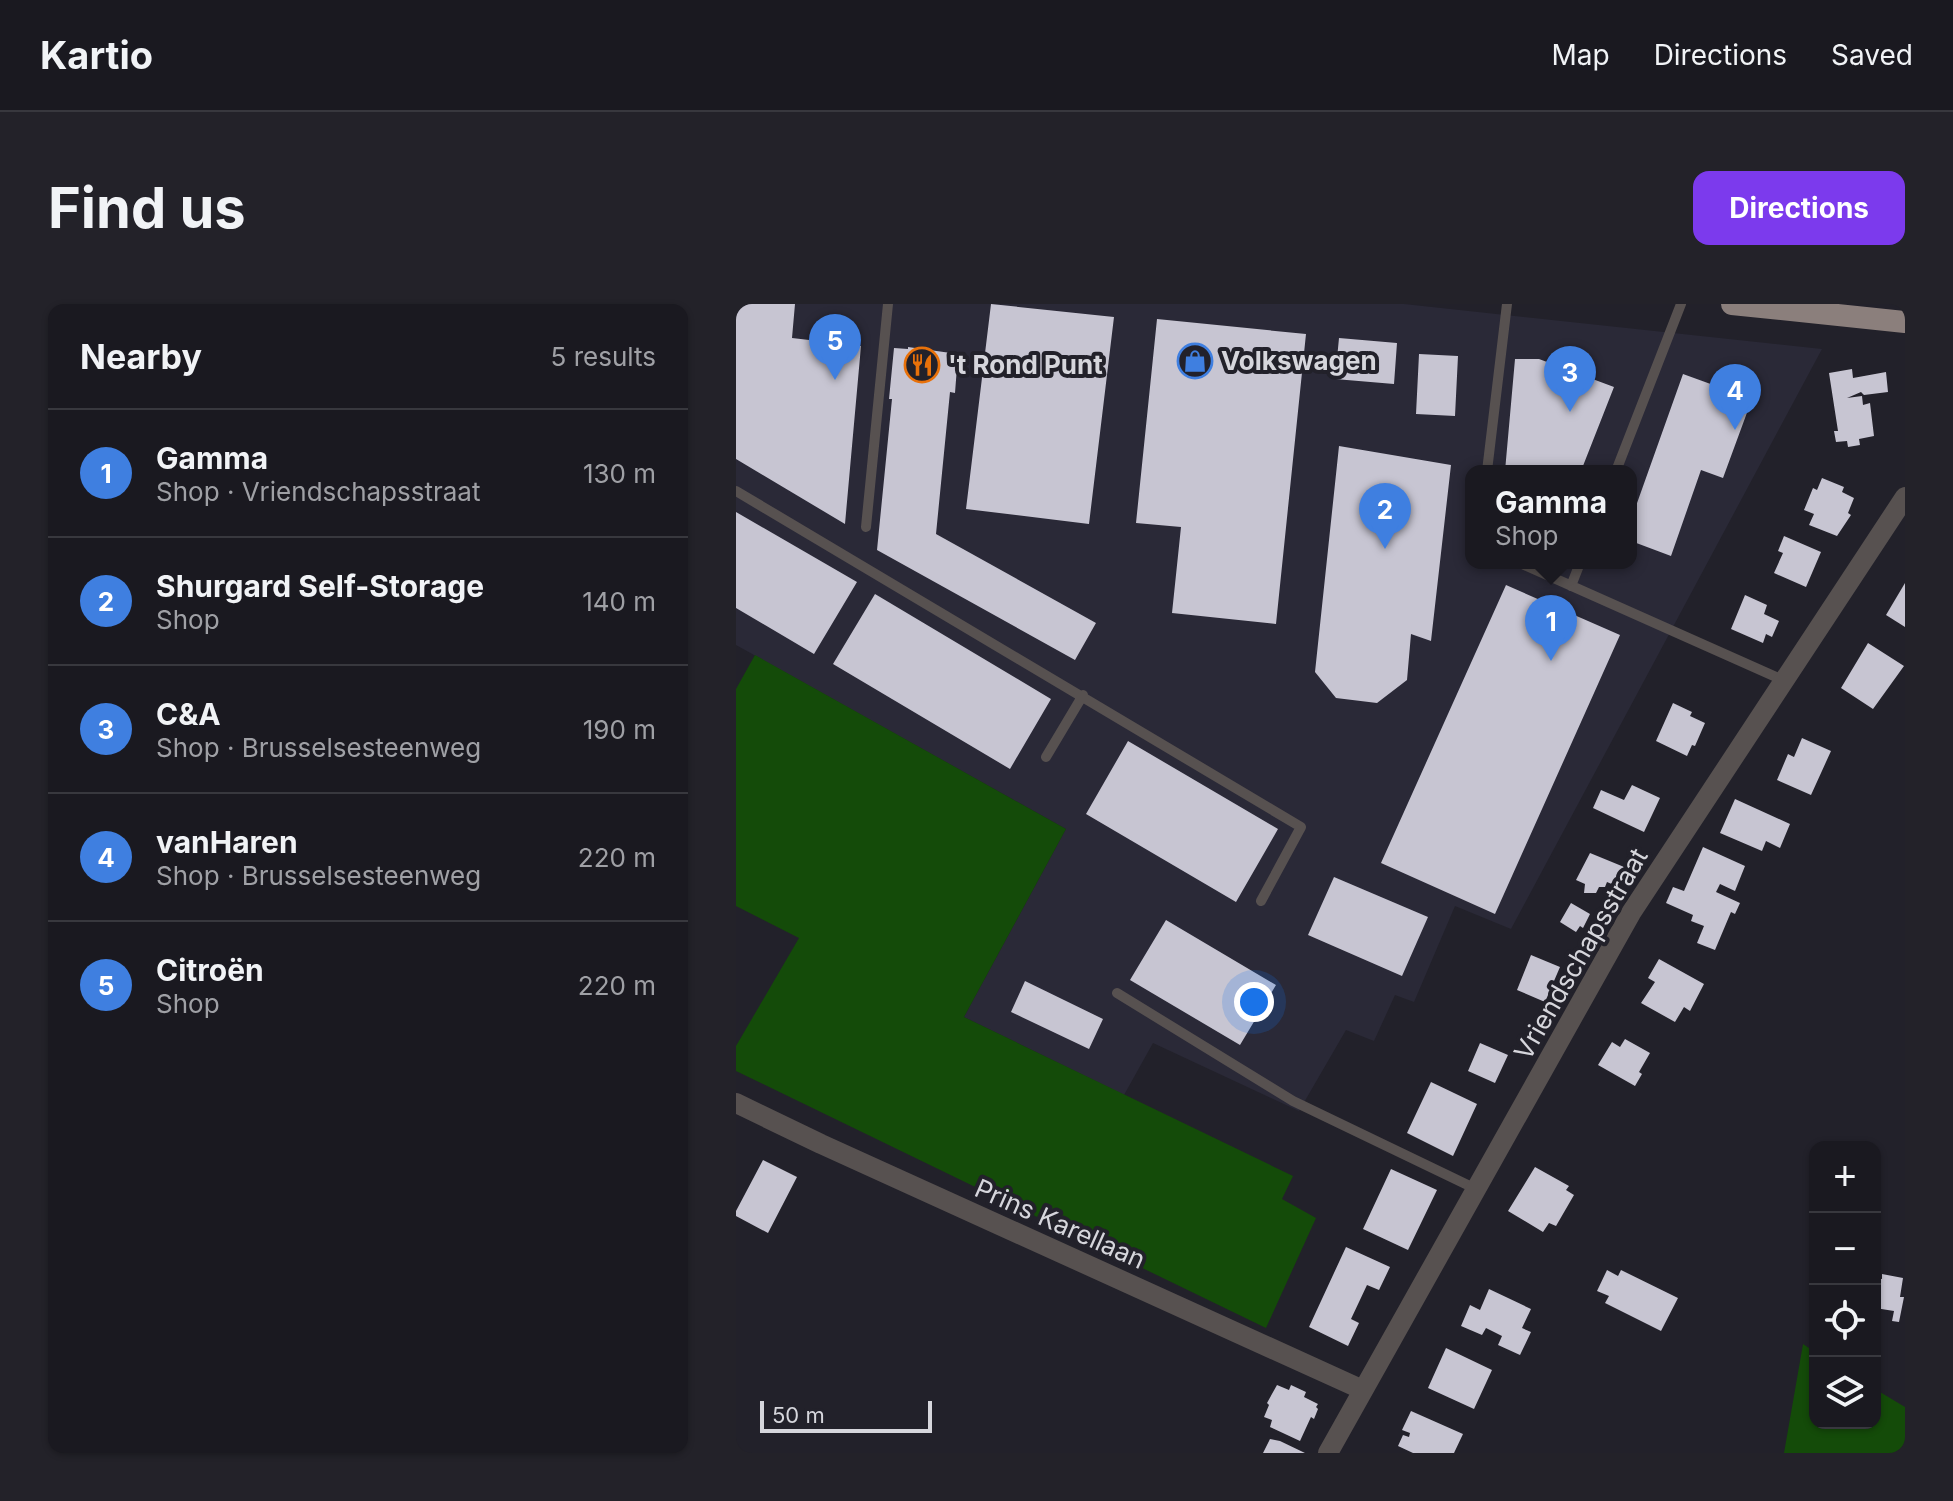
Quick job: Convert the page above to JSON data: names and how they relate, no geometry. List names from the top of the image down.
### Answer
{
  "streets": {
    "street": ["Vriendschapsstraat", "Prins Karellaan"]
  },
  "crossings": [
    ["Vriendschapsstraat", "Prins Karellaan"]
  ],
  "places": {
    "shop": ["Volkswagen"],
    "restaurant": ["'t Rond Punt"]
  },
  "scale_bar": "50 m",
  "page": {
    "header": "Kartio",
    "nav": ["Map", "Directions", "Saved"],
    "buttons": "Directions",
    "title": "Find us",
    "heading": ["Nearby", "5 results"],
    "pins": [
      "5",
      "3",
      "4",
      "2",
      "1"
    ],
    "list": [
      {
        "mark": "1",
        "name": "Gamma",
        "note": "Shop · Vriendschapsstraat",
        "value": "130 m"
      },
      {
        "mark": "2",
        "name": "Shurgard Self-Storage",
        "note": "Shop",
        "value": "140 m"
      },
      {
        "mark": "3",
        "name": "C&A",
        "note": "Shop · Brusselsesteenweg",
        "value": "190 m"
      },
      {
        "mark": "4",
        "name": "vanHaren",
        "note": "Shop · Brusselsesteenweg",
        "value": "220 m"
      },
      {
        "mark": "5",
        "name": "Citroën",
        "note": "Shop",
        "value": "220 m"
      }
    ],
    "popup": ["Gamma", "Shop"],
    "map_buttons": ["+", "−"],
    "scale": "50 m"
  }
}
